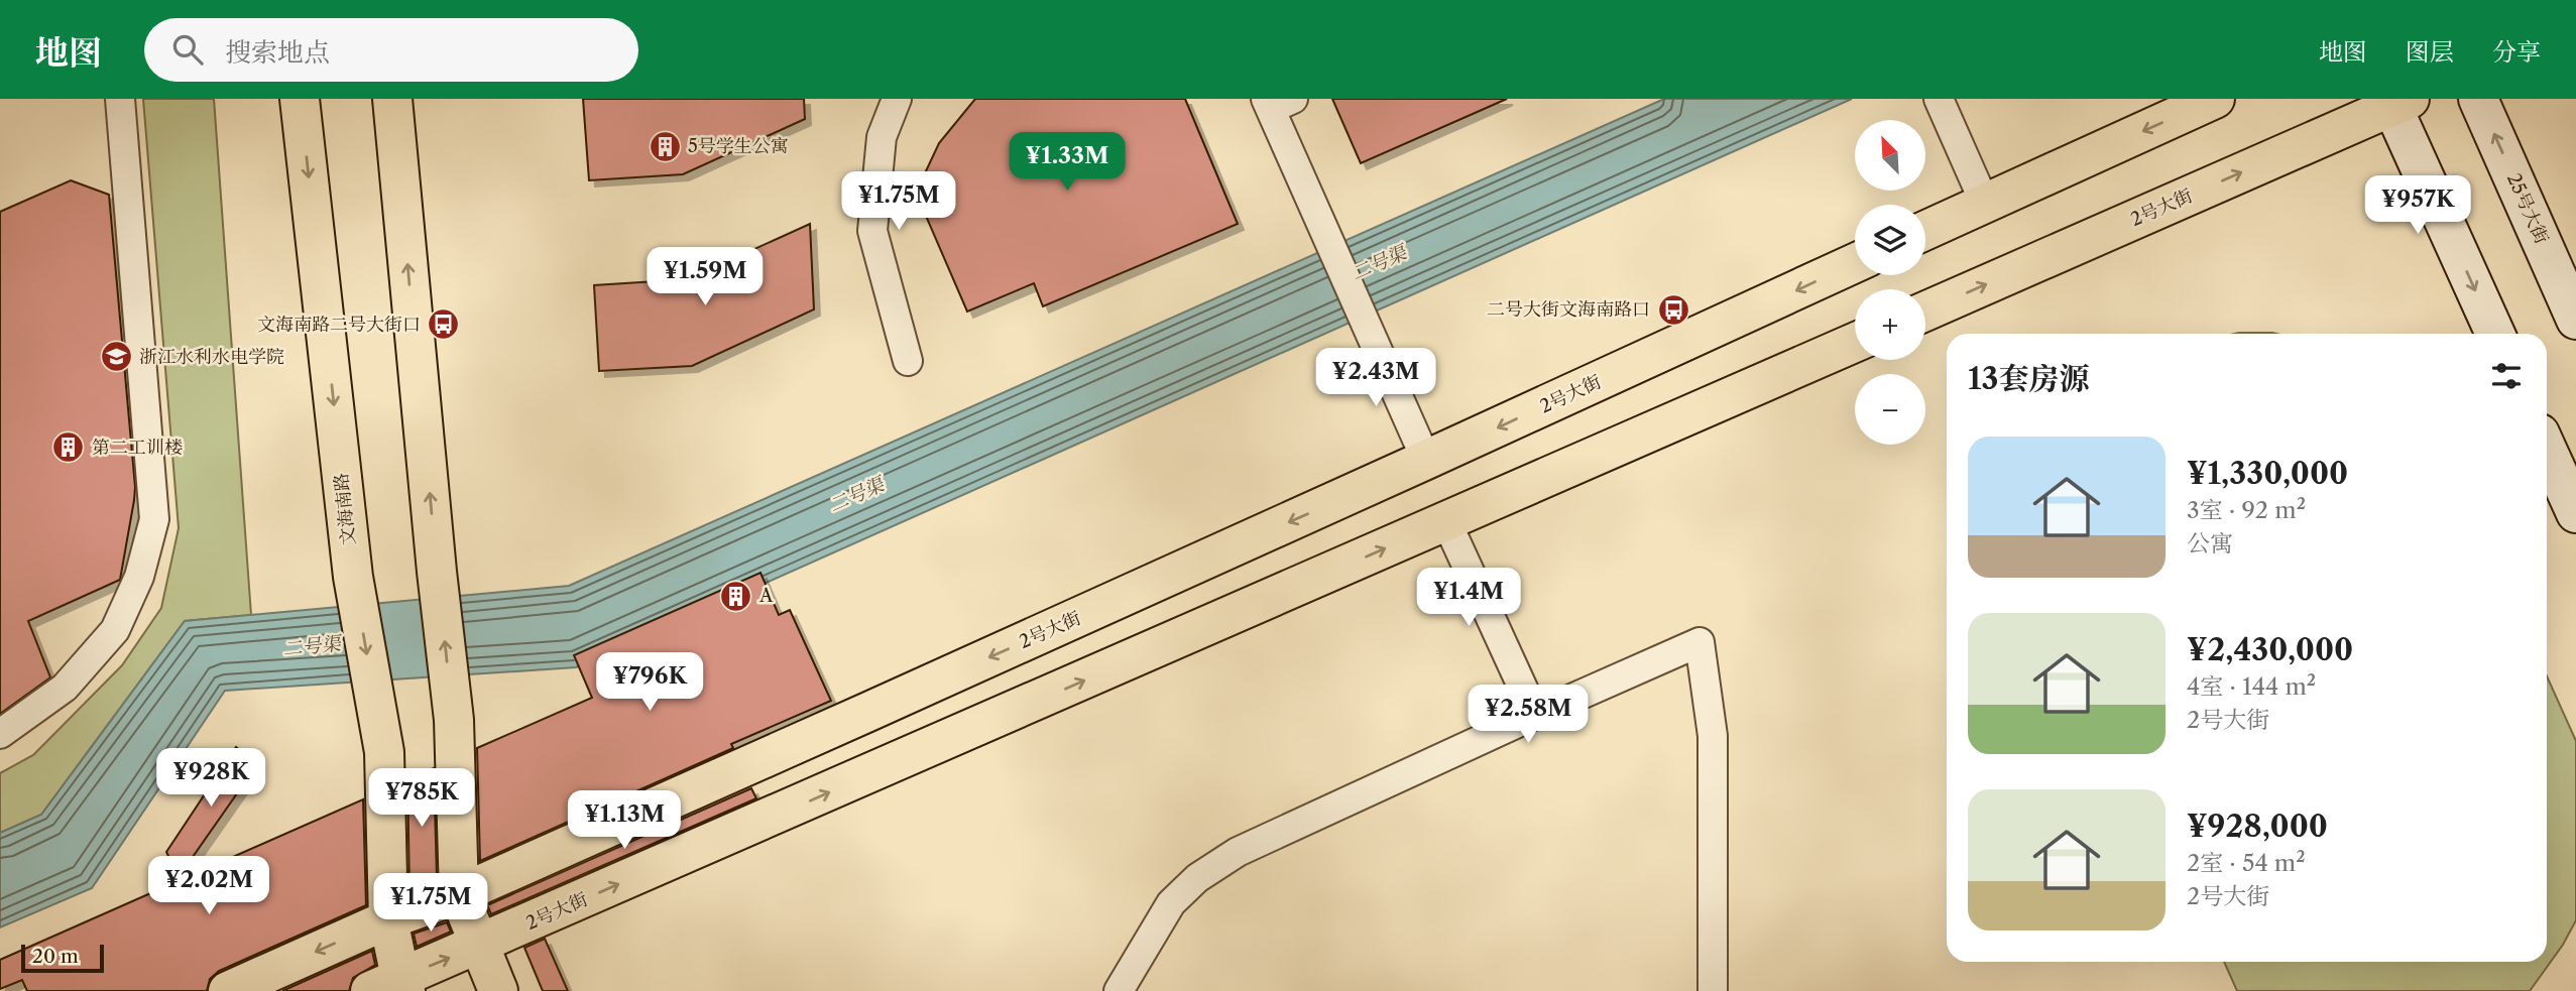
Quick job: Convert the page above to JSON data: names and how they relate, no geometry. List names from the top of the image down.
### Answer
{
  "streets": {
    "main road": ["2号大街", "25号大街", "文海南路"]
  },
  "crossings": [
    ["2号大街", "文海南路"]
  ],
  "water": ["二号渠"],
  "places": {
    "building": ["5号学生公寓", "第二工训楼", "A"],
    "bus stop": ["二号大街文海南路口", "文海南路二号大街口"],
    "school or university": ["浙江水利水电学院"]
  },
  "scale_bar": "20 m",
  "north": "top left",
  "page": {
    "header": "地图",
    "search": "搜索地点",
    "nav": ["地图", "图层", "分享"],
    "map_buttons": ["+", "−"],
    "price": [
      "¥1.33M",
      "¥1.75M",
      "¥957K",
      "¥1.59M",
      "¥2.43M",
      "¥1.4M",
      "¥796K",
      "¥2.58M",
      "¥928K",
      "¥785K",
      "¥1.13M",
      "¥2.02M",
      "¥1.75M"
    ],
    "heading": "13套房源",
    "list": [
      {
        "name": "¥1,330,000",
        "note": "3室 · 92 m² · 公寓"
      },
      {
        "name": "¥2,430,000",
        "note": "4室 · 144 m² · 2号大街"
      },
      {
        "name": "¥928,000",
        "note": "2室 · 54 m² · 2号大街"
      }
    ],
    "scale": "20 m"
  }
}
